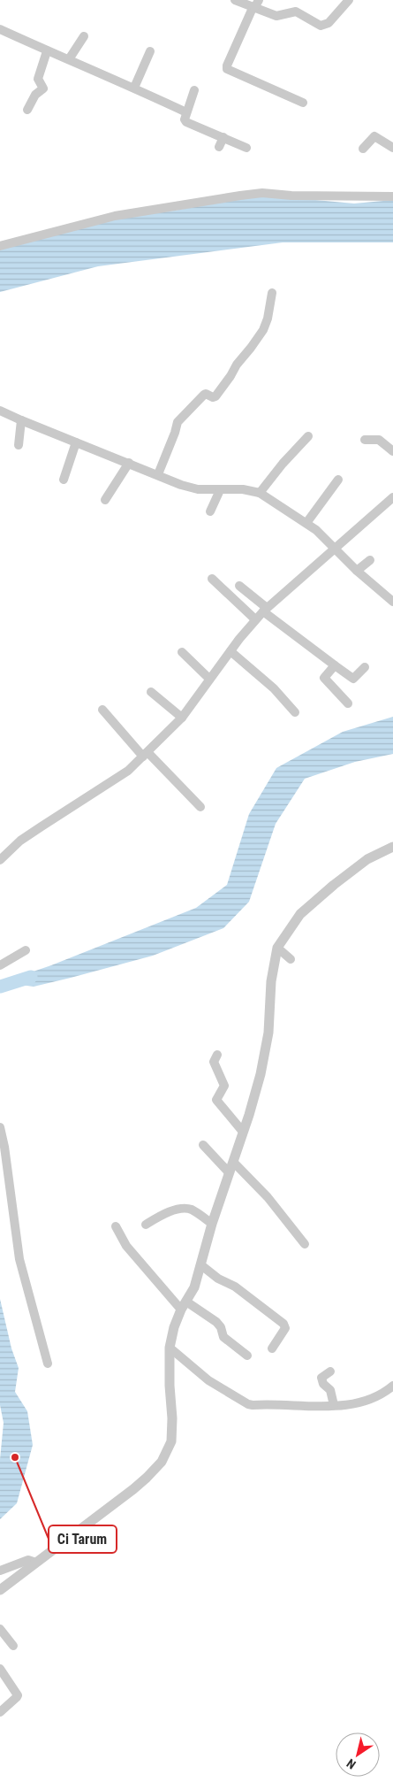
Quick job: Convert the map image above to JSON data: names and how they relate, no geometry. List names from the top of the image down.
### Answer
{
  "places": ["Ci Tarum"],
  "north": "bottom left"
}
